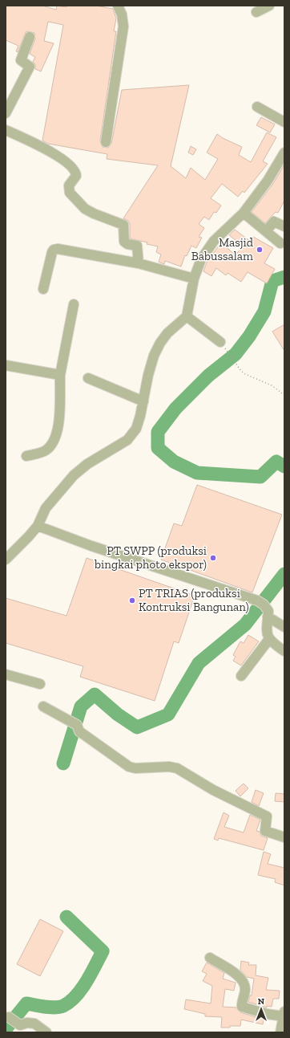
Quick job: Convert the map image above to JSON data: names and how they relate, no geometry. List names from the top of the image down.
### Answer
{
  "places": ["Masjid Babussalam", "PT SWPP (produksi bingkai photo ekspor)", "PT TRIAS (produksi Kontruksi Bangunan)"],
  "north": "top"
}
